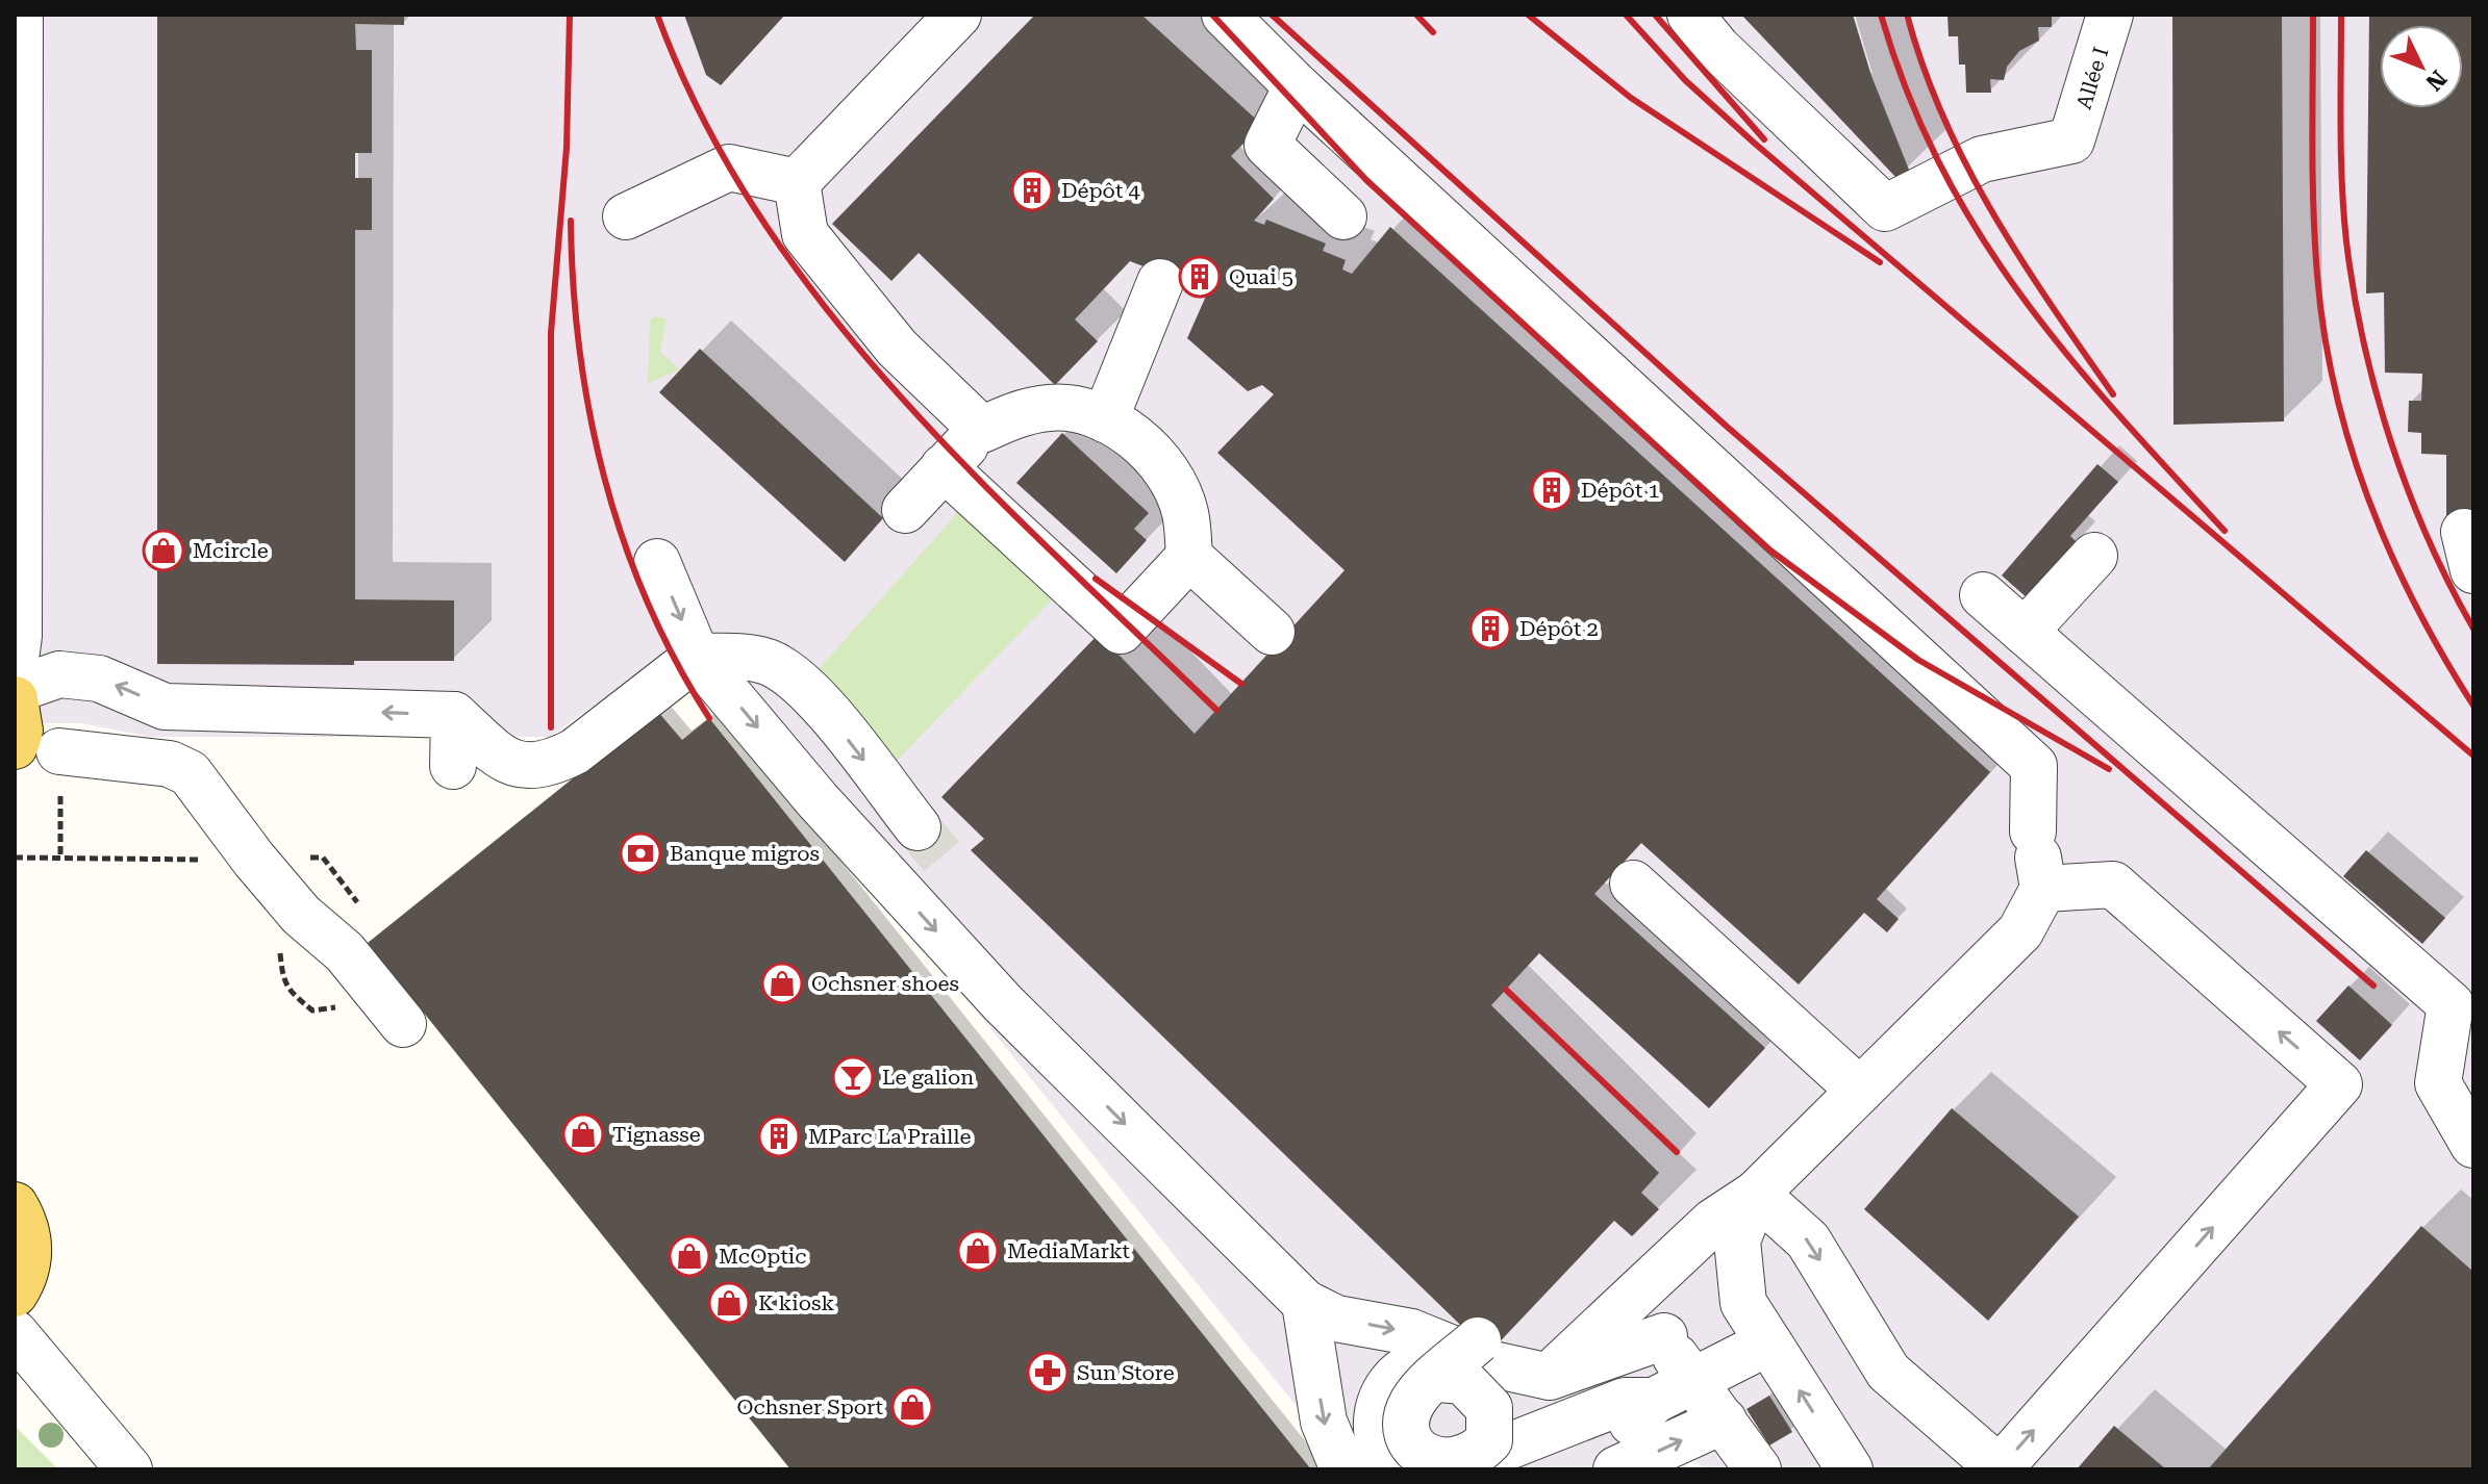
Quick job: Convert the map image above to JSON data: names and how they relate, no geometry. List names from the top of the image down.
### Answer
{
  "streets": {
    "street": ["Allée I"]
  },
  "places": {
    "building": [
      "Dépôt 4",
      "Quai 5",
      "Dépôt 1",
      "Dépôt 2",
      "MParc La Praille"
    ],
    "shop": [
      "Mcircle",
      "Ochsner shoes",
      "Tignasse",
      "MediaMarkt",
      "McOptic",
      "K kiosk",
      "Ochsner Sport"
    ],
    "bank": ["Banque migros"],
    "bar": ["Le galion"],
    "pharmacy": ["Sun Store"]
  },
  "north": "bottom right"
}
